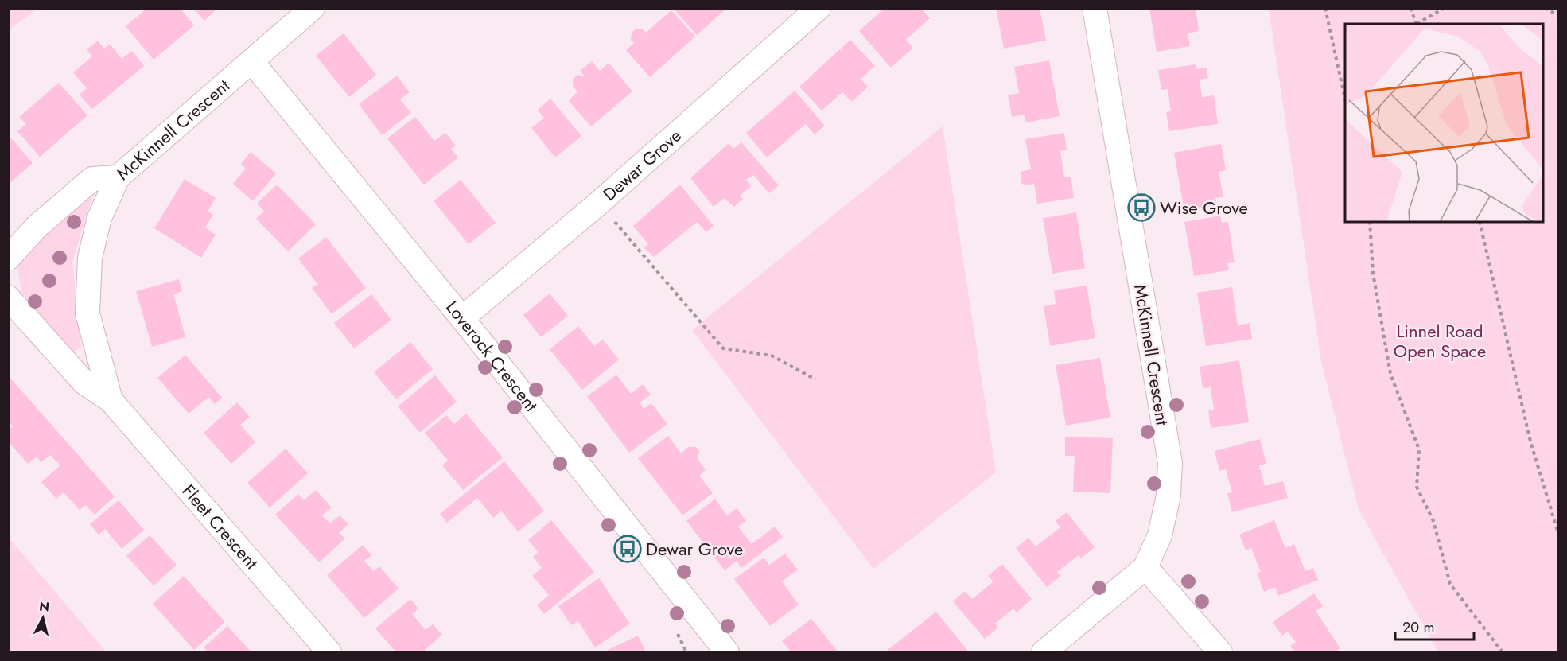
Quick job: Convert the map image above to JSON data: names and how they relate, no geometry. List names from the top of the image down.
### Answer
{
  "streets": {
    "street": [
      "McKinnell Crescent",
      "Dewar Grove",
      "Loverock Crescent",
      "Fleet Crescent"
    ]
  },
  "crossings": [
    ["McKinnell Crescent", "Loverock Crescent"],
    ["McKinnell Crescent", "Fleet Crescent"],
    ["Dewar Grove", "Loverock Crescent"]
  ],
  "parks": ["Linnel Road Open Space"],
  "places": {
    "bus stop": ["Wise Grove", "Dewar Grove"]
  },
  "scale_bar": "20 m",
  "north": "top"
}
